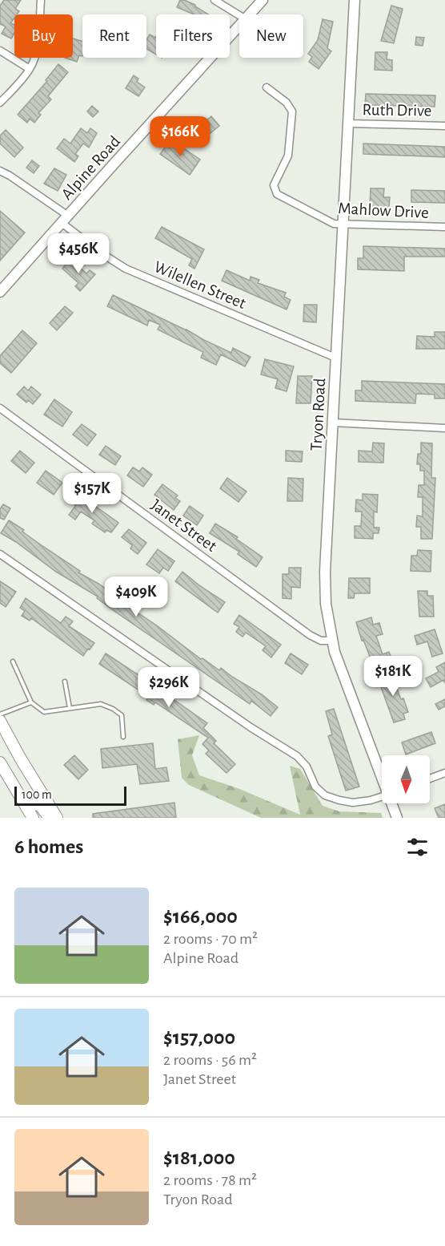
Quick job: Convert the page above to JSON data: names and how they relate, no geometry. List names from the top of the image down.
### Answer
{
  "streets": {
    "street": [
      "Ruth Drive",
      "Alpine Road",
      "Mahlow Drive",
      "Wilellen Street",
      "Tryon Road",
      "Janet Street"
    ]
  },
  "crossings": [
    ["Ruth Drive", "Tryon Road"],
    ["Alpine Road", "Wilellen Street"],
    ["Mahlow Drive", "Tryon Road"],
    ["Wilellen Street", "Tryon Road"],
    ["Tryon Road", "Janet Street"]
  ],
  "scale_bar": "100 m",
  "north": "bottom",
  "page": {
    "chip": [
      "Buy",
      "Rent",
      "Filters",
      "New"
    ],
    "price": [
      "$166K",
      "$456K",
      "$157K",
      "$409K",
      "$181K",
      "$296K"
    ],
    "scale": "100 m",
    "heading": "6 homes",
    "list": [
      {
        "name": "$166,000",
        "note": "2 rooms · 70 m² · Alpine Road"
      },
      {
        "name": "$157,000",
        "note": "2 rooms · 56 m² · Janet Street"
      },
      {
        "name": "$181,000",
        "note": "2 rooms · 78 m² · Tryon Road"
      }
    ]
  }
}
